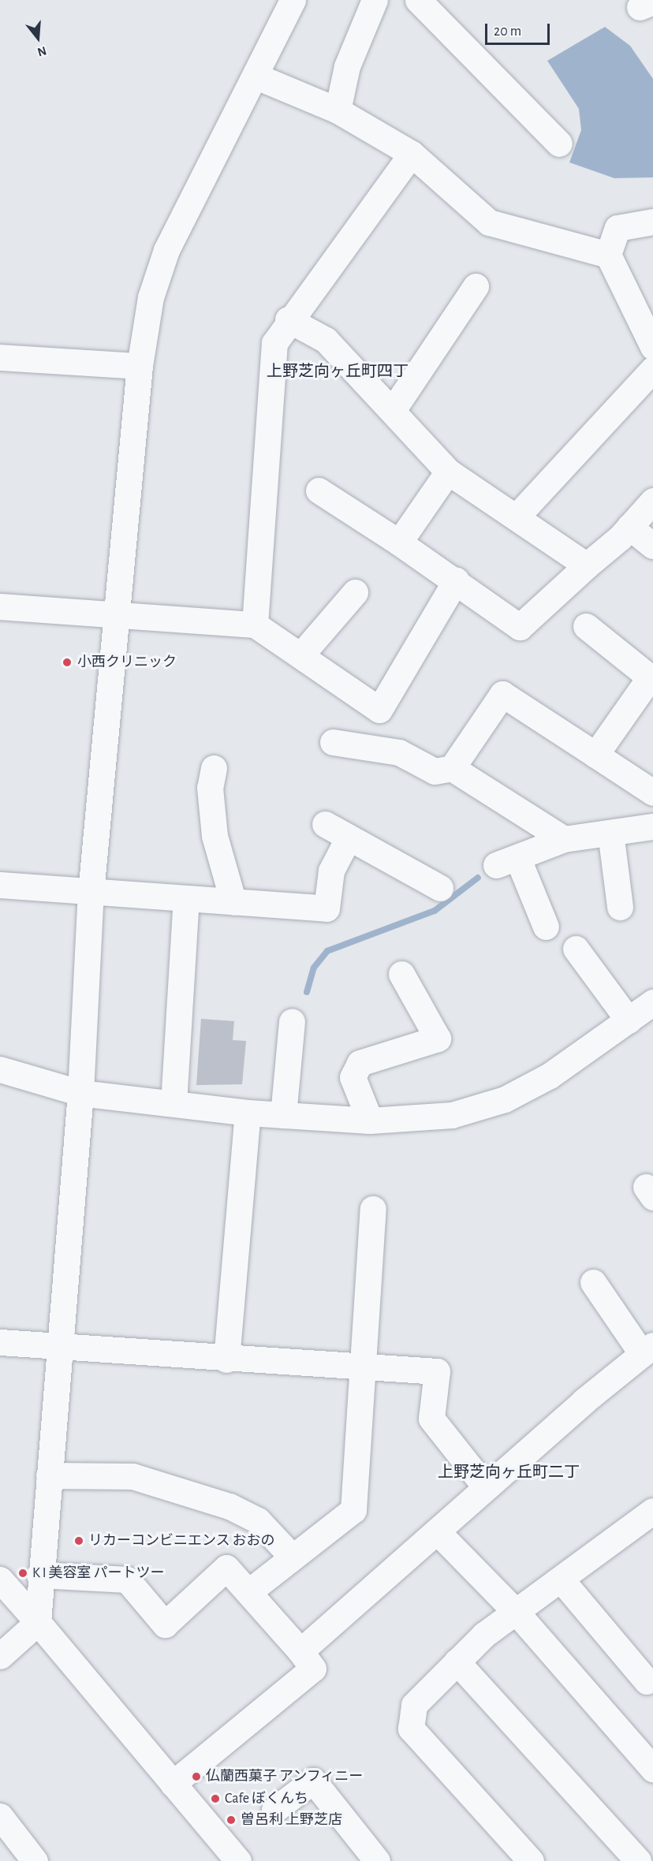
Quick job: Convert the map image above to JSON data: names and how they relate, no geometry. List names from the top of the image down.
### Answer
{
  "districts": ["上野芝向ヶ丘町四丁", "上野芝向ヶ丘町二丁"],
  "places": [
    "小西クリニック",
    "リカーコンビニエンス おおの",
    "K I 美容室 パートツー",
    "仏蘭西菓子 アンフィニー",
    "Cafe ぼくんち",
    "曽呂利 上野芝店"
  ],
  "scale_bar": "20 m",
  "north": "bottom"
}
